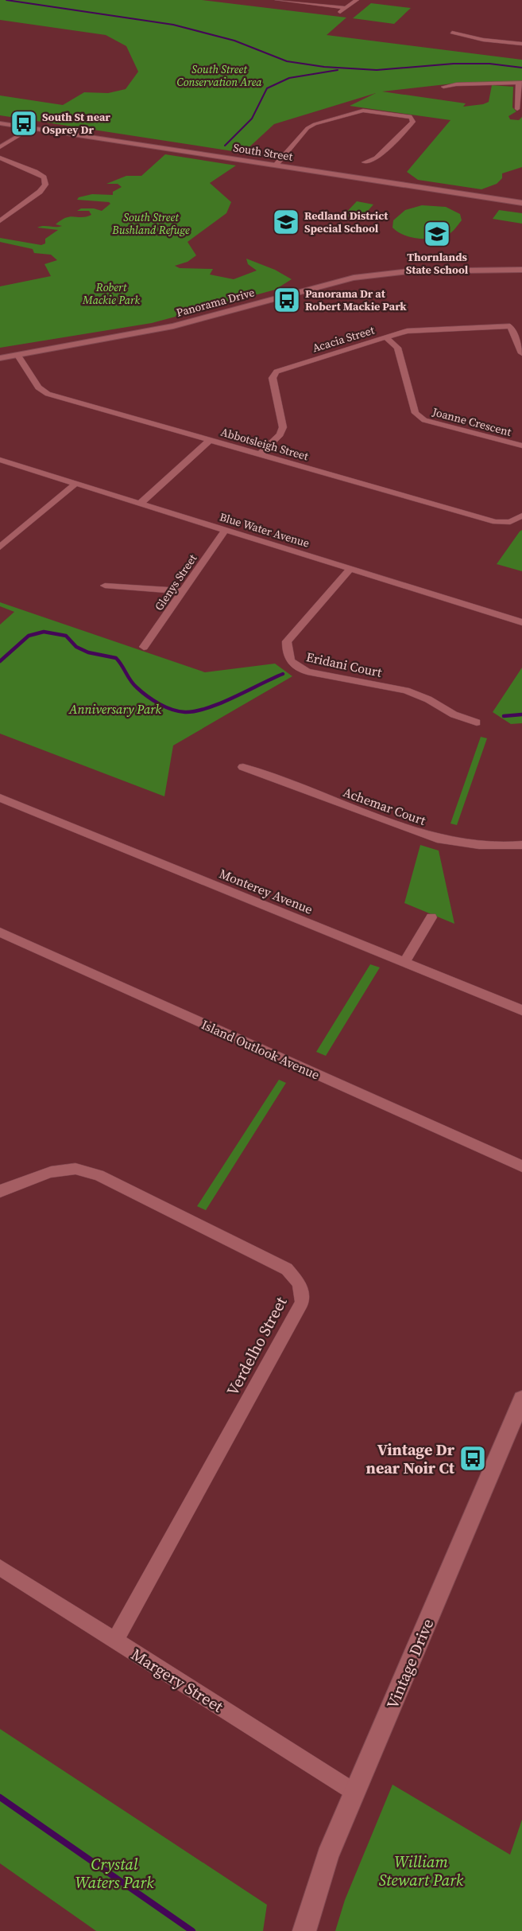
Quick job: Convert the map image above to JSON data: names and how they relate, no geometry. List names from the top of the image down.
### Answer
{
  "streets": {
    "street": [
      "South Street",
      "Panorama Drive",
      "Acacia Street",
      "Joanne Crescent",
      "Abbotsleigh Street",
      "Blue Water Avenue",
      "Glenys Street",
      "Eridani Court",
      "Achemar Court",
      "Monterey Avenue",
      "Island Outlook Avenue",
      "Verdelho Street",
      "Vintage Drive",
      "Margery Street"
    ]
  },
  "crossings": [
    ["Panorama Drive", "Abbotsleigh Street"],
    ["Acacia Street", "Joanne Crescent"],
    ["Acacia Street", "Abbotsleigh Street"],
    ["Blue Water Avenue", "Glenys Street"],
    ["Blue Water Avenue", "Eridani Court"],
    ["Verdelho Street", "Margery Street"],
    ["Vintage Drive", "Margery Street"]
  ],
  "parks": [
    "South Street Conservation Area",
    "South Street Bushland Refuge",
    "Robert Mackie Park",
    "Anniversary Park",
    "William Stewart Park",
    "Crystal Waters Park"
  ],
  "places": {
    "bus stop": ["South St near Osprey Dr", "Panorama Dr at Robert Mackie Park", "Vintage Dr near Noir Ct"],
    "school or university": ["Redland District Special School", "Thornlands State School"]
  }
}
